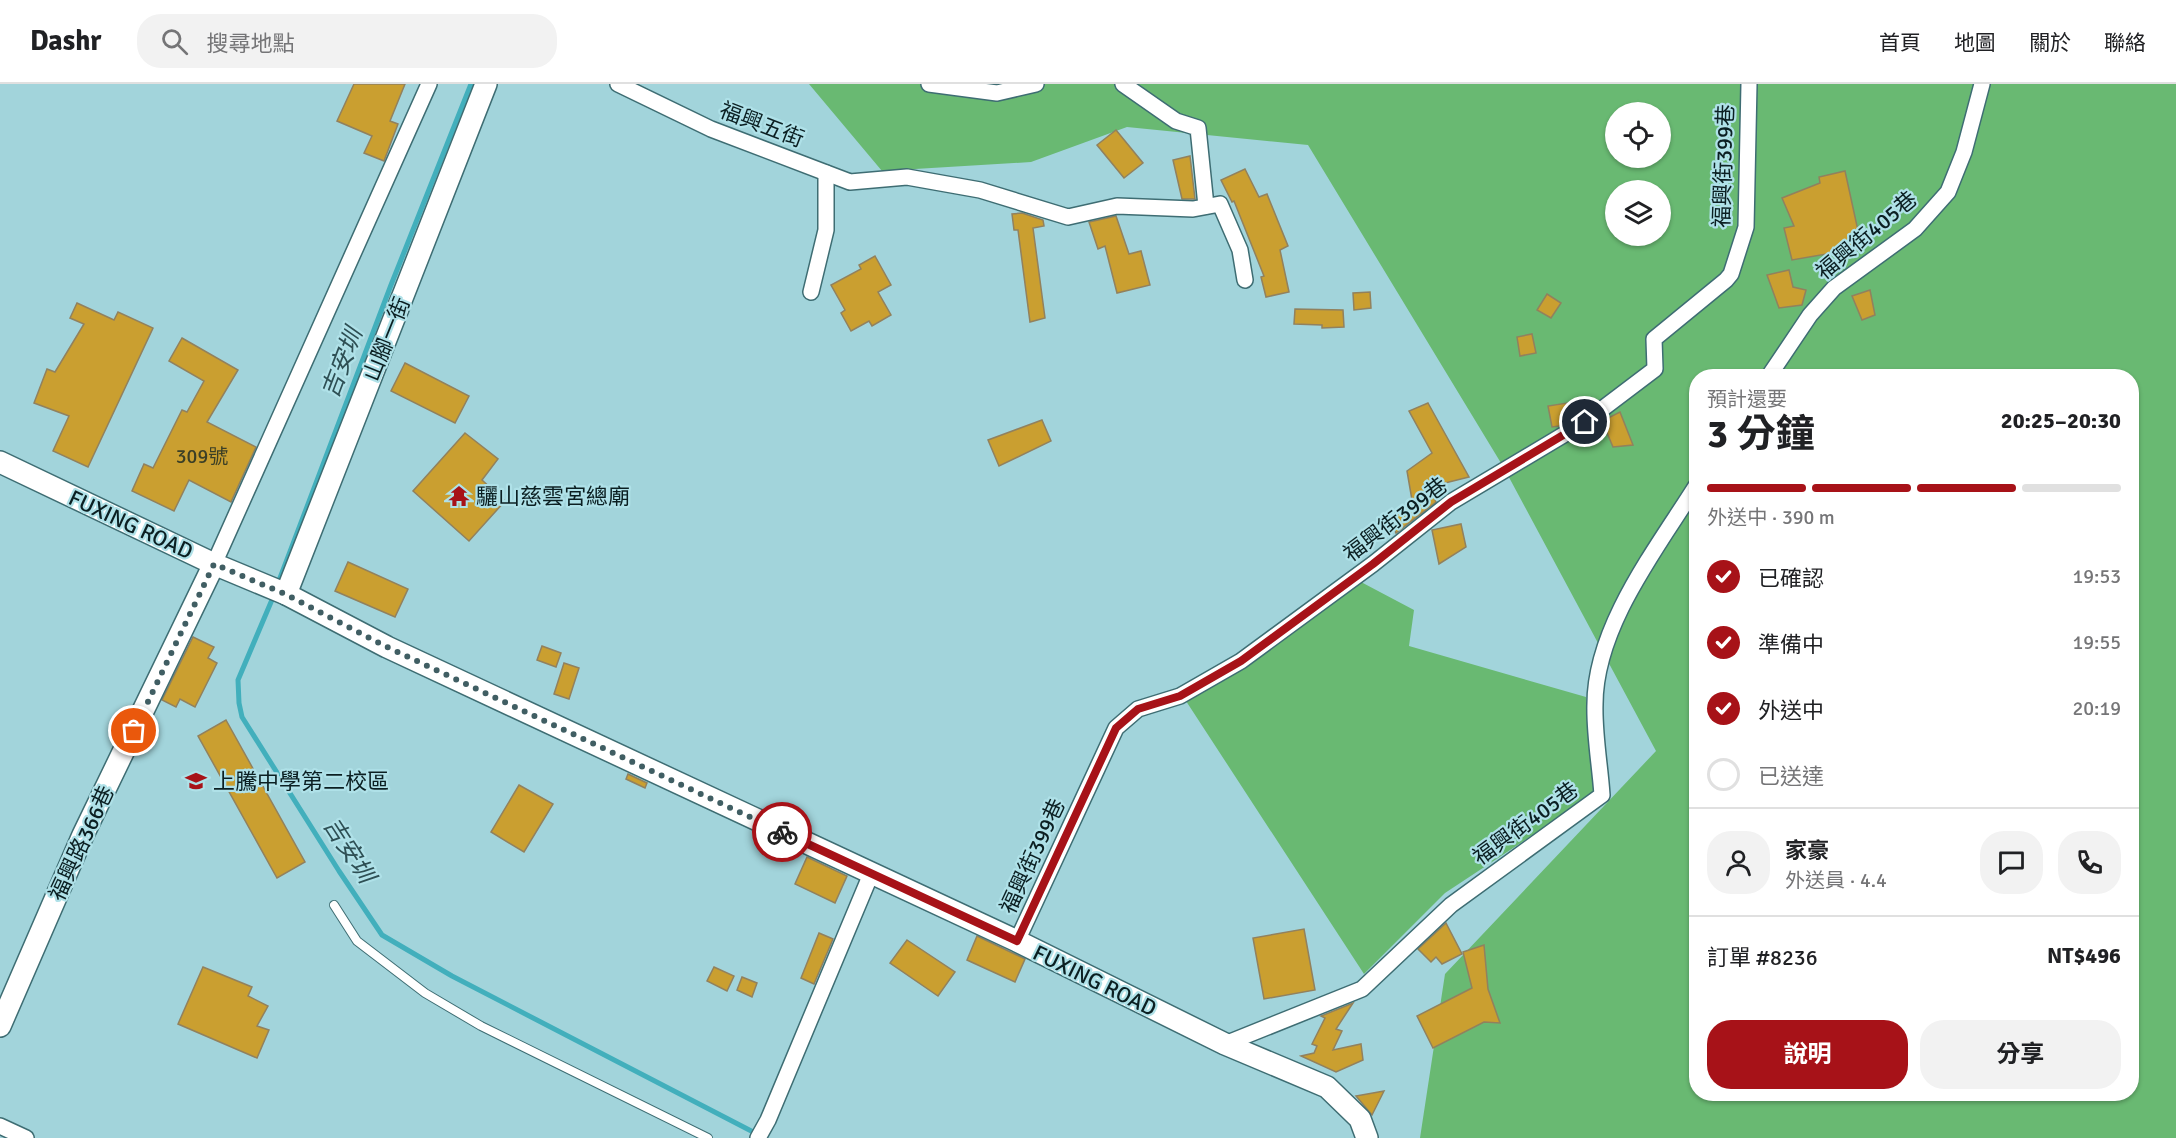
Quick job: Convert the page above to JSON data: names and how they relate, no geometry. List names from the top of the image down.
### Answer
{
  "streets": {
    "street": [
      "福興五街",
      "福興街399巷",
      "福興街405巷",
      "山腳一街",
      "FUXING ROAD",
      "福興路366巷"
    ]
  },
  "crossings": [
    ["福興街399巷", "FUXING ROAD"],
    ["福興街405巷", "FUXING ROAD"],
    ["山腳一街", "FUXING ROAD"],
    ["FUXING ROAD", "福興路366巷"]
  ],
  "water": ["吉安圳"],
  "places": {
    "temple": ["驪山慈雲宮總廟"],
    "school or university": ["上騰中學第二校區"]
  },
  "house_numbers": ["309號"],
  "page": {
    "header": "Dashr",
    "search": "搜尋地點",
    "nav": [
      "首頁",
      "地圖",
      "關於",
      "聯絡"
    ],
    "heading": ["3 分鐘", "預計還要", "20:25–20:30"],
    "panel": [
      "家豪",
      "外送員 · 4.4",
      "訂單 #8236",
      "NT$496"
    ],
    "bar": "外送中 · 390 m",
    "list": [
      ["已確認", "19:53"],
      ["準備中", "19:55"],
      ["外送中", "20:19"],
      "已送達"
    ],
    "buttons": ["說明", "分享"]
  }
}
